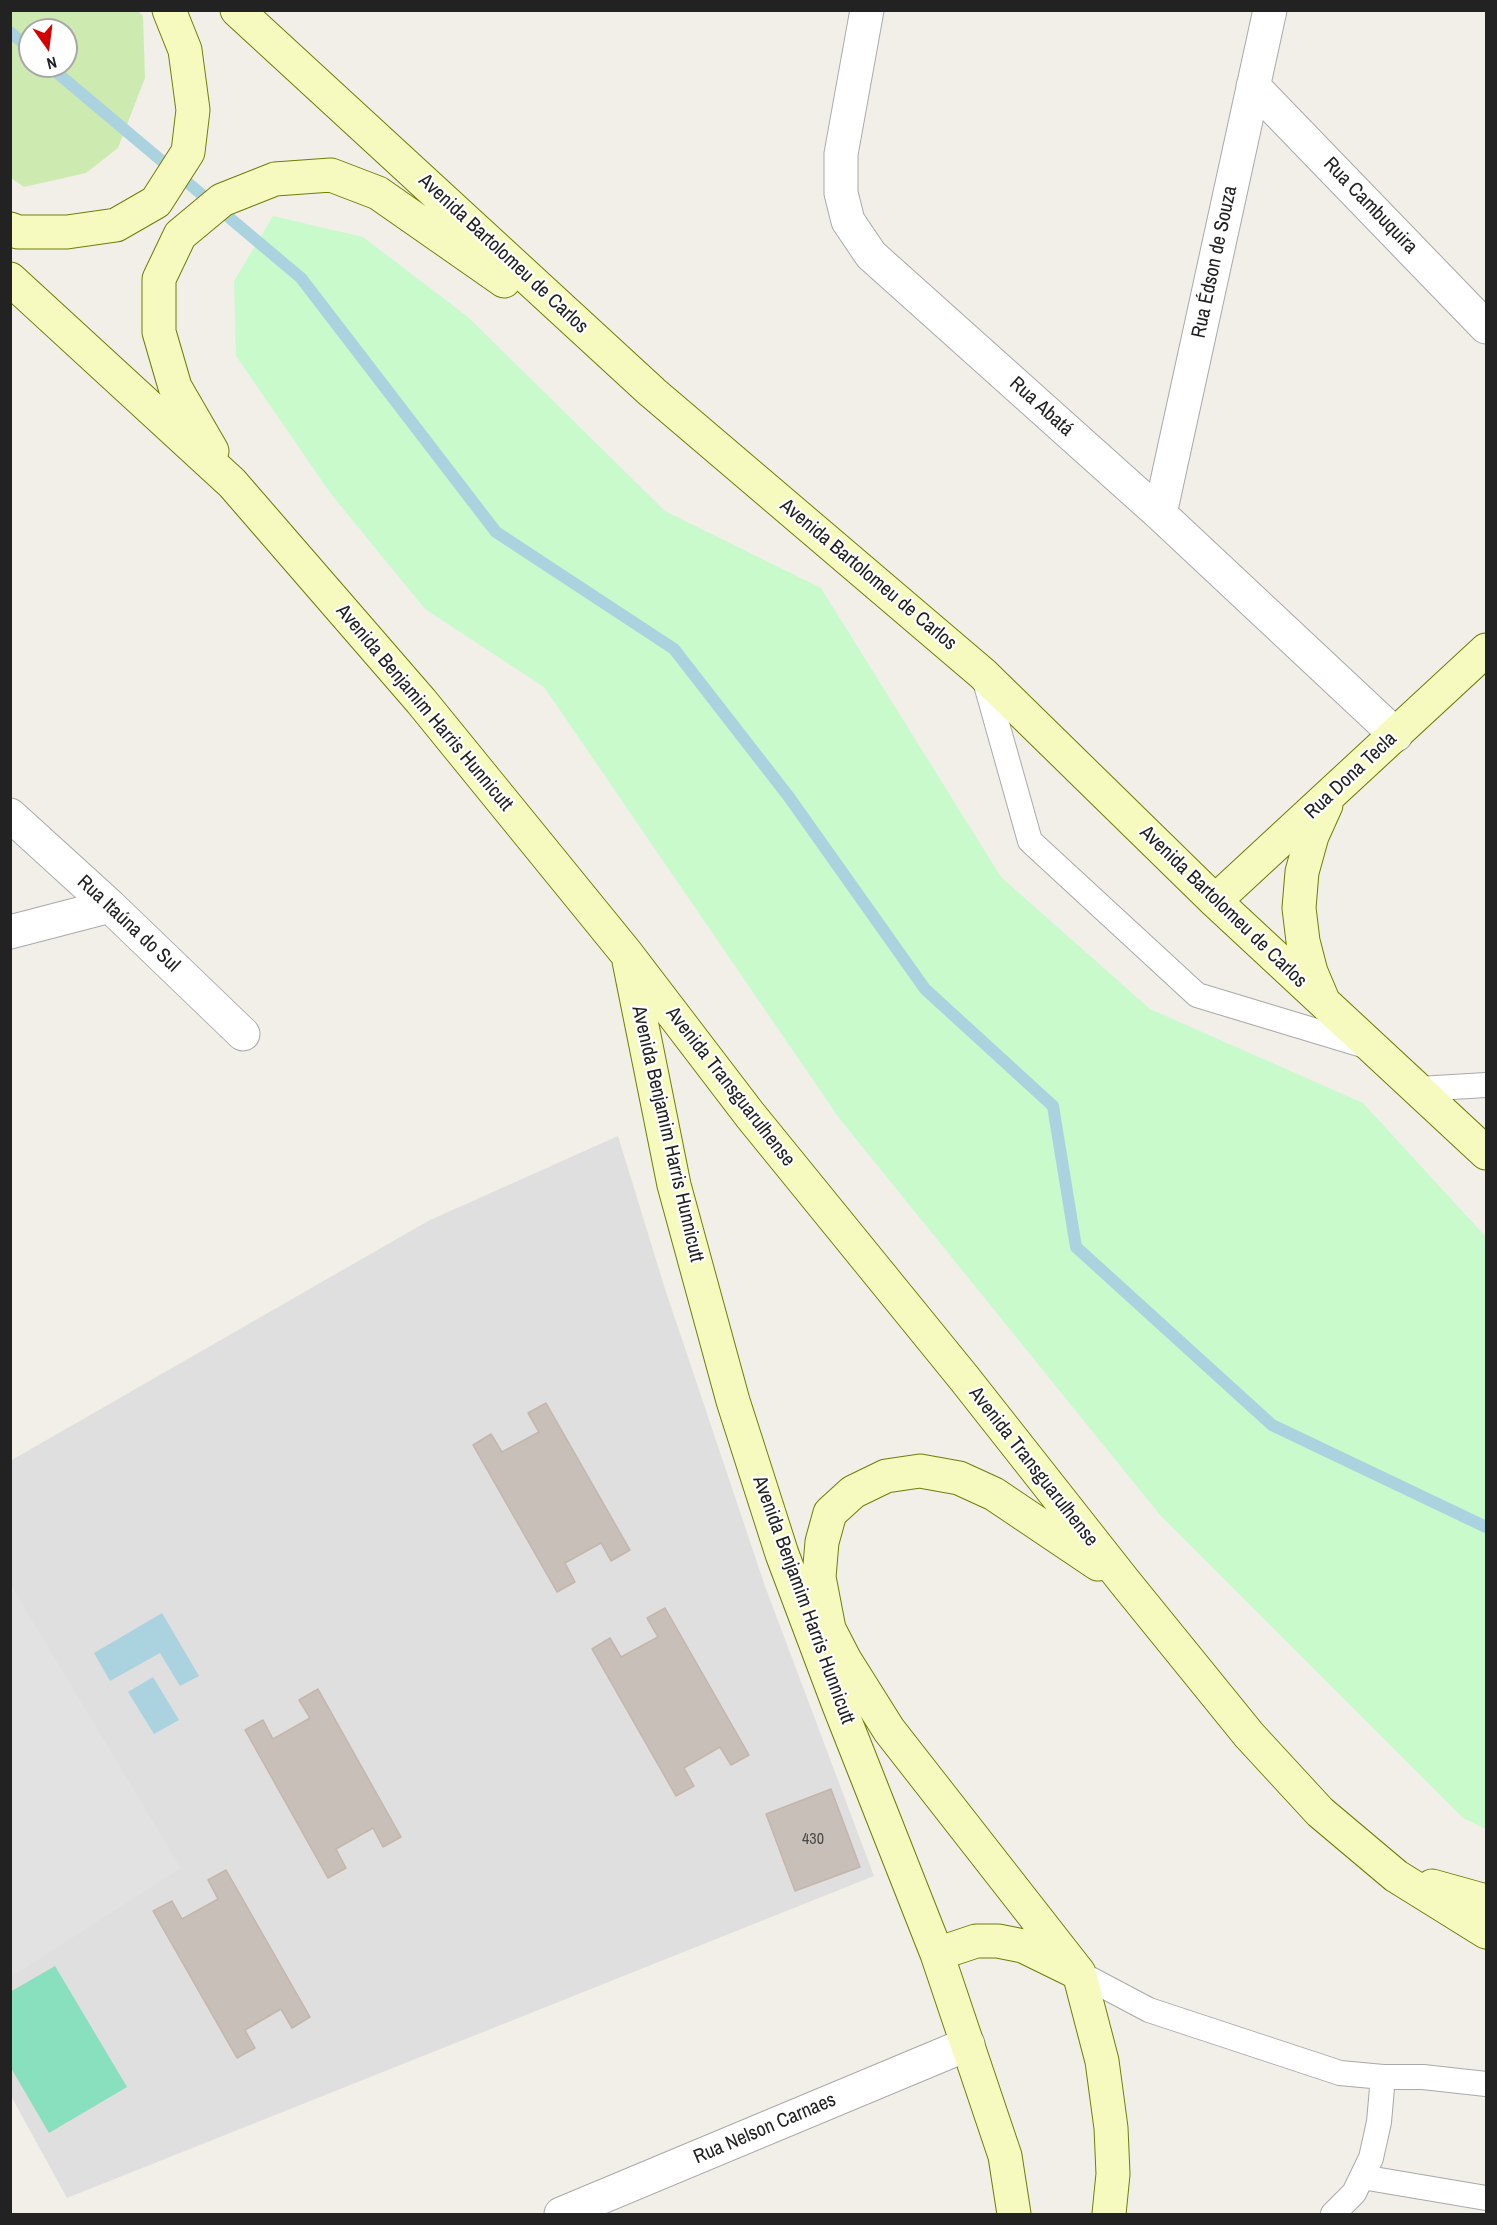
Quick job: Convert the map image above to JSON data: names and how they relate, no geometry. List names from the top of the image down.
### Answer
{
  "streets": {
    "main road": [
      "Avenida Bartolomeu de Carlos",
      "Avenida Benjamim Harris Hunnicutt",
      "Rua Dona Tecla",
      "Avenida Transguarulhense"
    ],
    "street": [
      "Rua Cambuquira",
      "Rua Édson de Souza",
      "Rua Abatá",
      "Rua Itaúna do Sul",
      "Rua Nelson Carnaes"
    ]
  },
  "crossings": [
    ["Rua Cambuquira", "Rua Édson de Souza"],
    ["Avenida Bartolomeu de Carlos", "Rua Dona Tecla"],
    ["Rua Édson de Souza", "Rua Abatá"],
    ["Rua Abatá", "Rua Dona Tecla"],
    ["Avenida Benjamim Harris Hunnicutt", "Avenida Transguarulhense"],
    ["Avenida Benjamim Harris Hunnicutt", "Rua Nelson Carnaes"]
  ],
  "house_numbers": ["430"],
  "north": "bottom"
}
